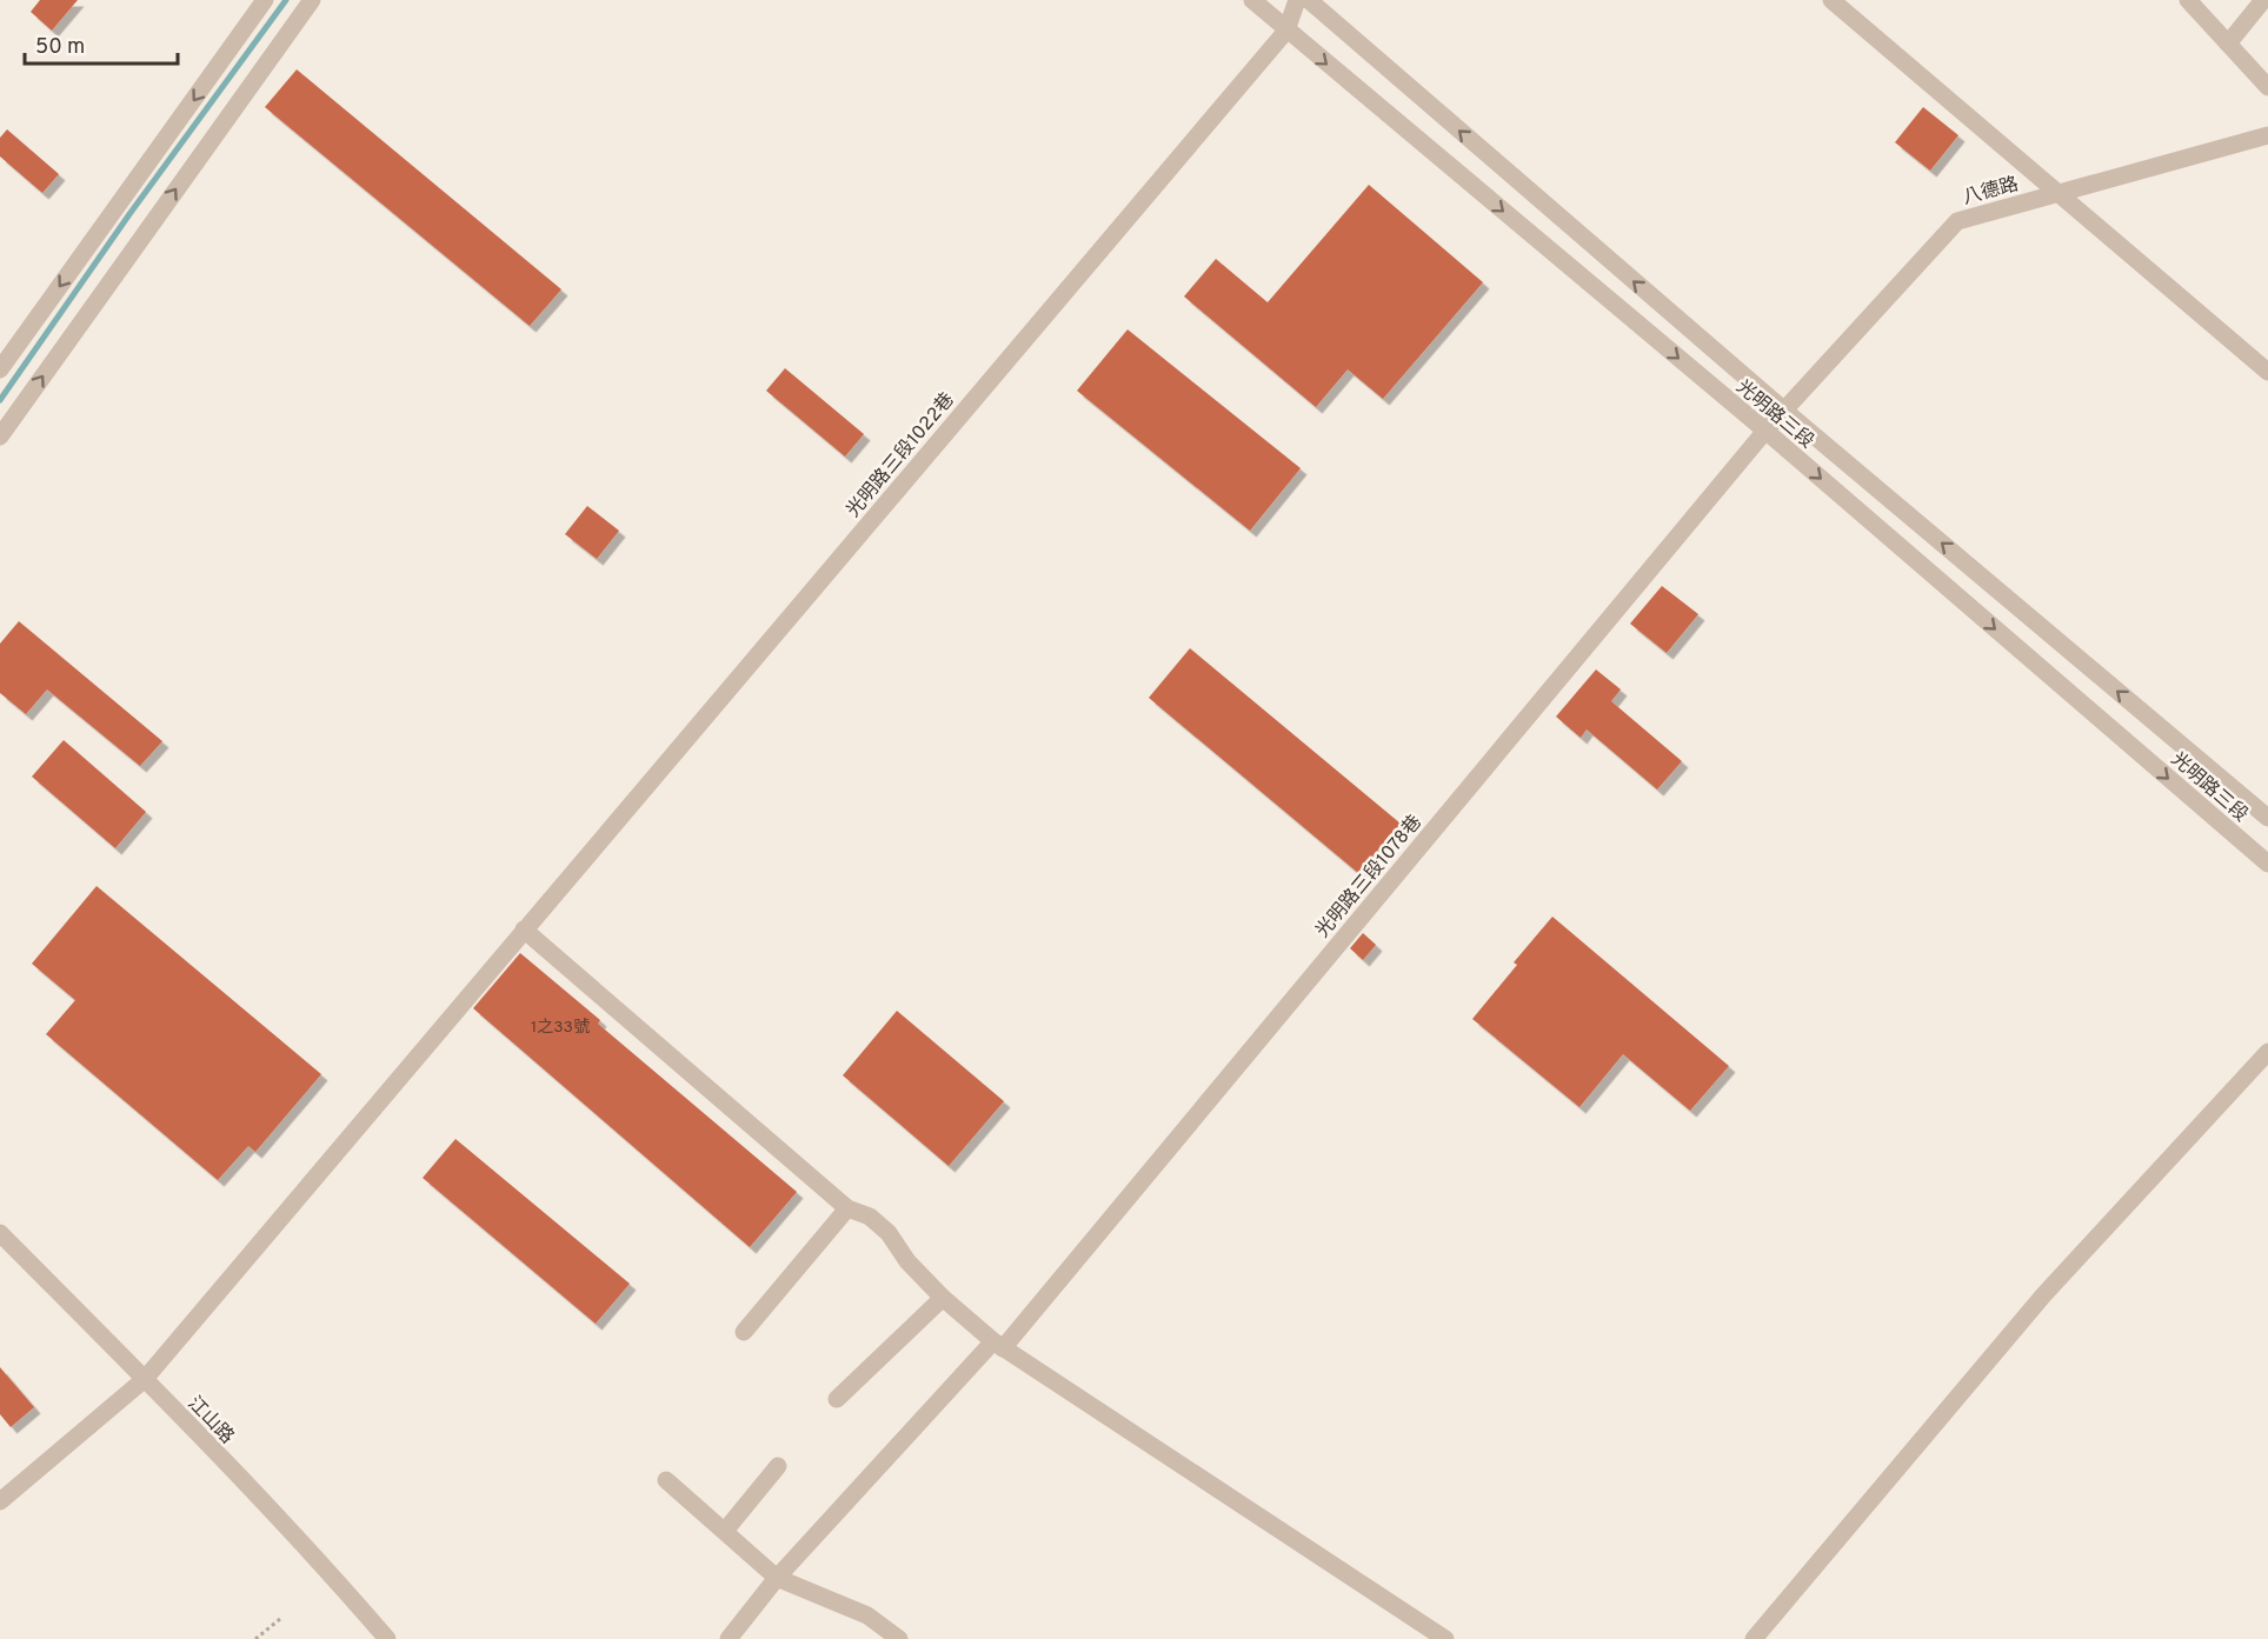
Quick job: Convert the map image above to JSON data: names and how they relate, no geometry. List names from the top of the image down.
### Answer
{
  "streets": {
    "street": [
      "八德路",
      "光明路三段",
      "光明路三段1022巷",
      "光明路三段1078巷",
      "江山路"
    ]
  },
  "crossings": [
    ["八德路", "光明路三段"],
    ["八德路", "光明路三段1078巷"],
    ["光明路三段", "光明路三段1022巷"],
    ["光明路三段", "光明路三段1078巷"],
    ["光明路三段1022巷", "江山路"]
  ],
  "house_numbers": ["1之33號"],
  "scale_bar": "50 m"
}
